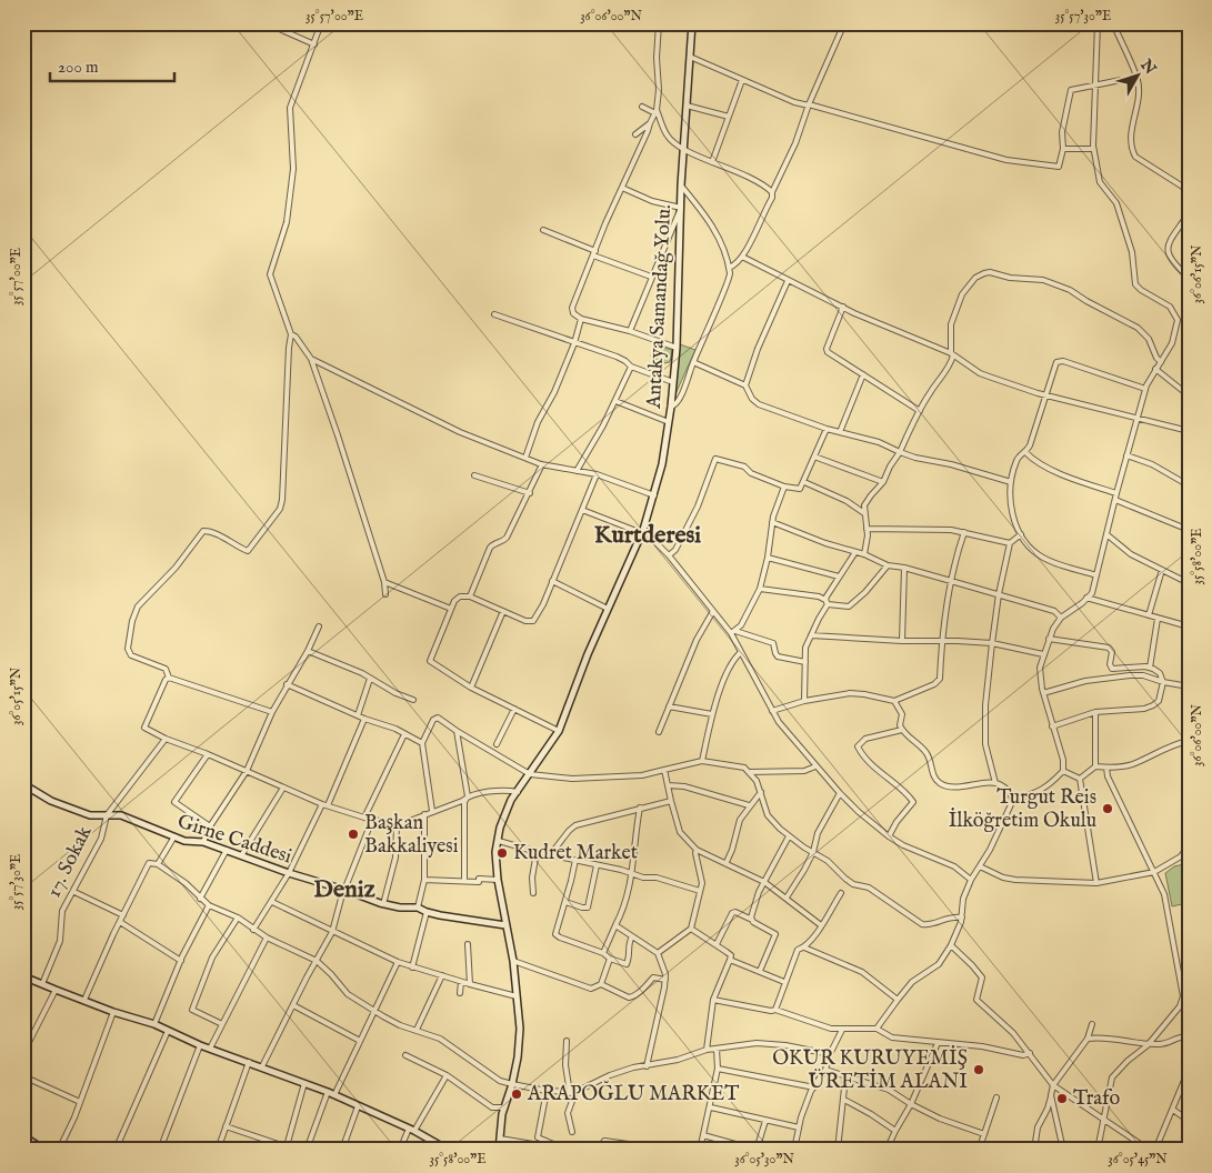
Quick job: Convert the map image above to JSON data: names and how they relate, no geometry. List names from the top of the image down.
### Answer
{
  "streets": {
    "street": ["Antakya Samandağ Yolu.", "Girne Caddesi", "17. Sokak"]
  },
  "crossings": [
    ["Antakya Samandağ Yolu.", "Girne Caddesi"],
    ["Girne Caddesi", "17. Sokak"]
  ],
  "districts": ["Kurtderesi", "Deniz"],
  "places": [
    "Turgut Reis İlköğretim Okulu",
    "Başkan Bakkaliyesi",
    "Kudret Market",
    "OKUR KURUYEMİŞ ÜRETİM ALANI",
    "ARAPOĞLU MARKET",
    "Trafo"
  ],
  "scale_bar": "200 m",
  "north": "top right",
  "coordinates": [
    "35°57'00\"E",
    "36°06'00\"N",
    "35°57'30\"E",
    "36°06'15\"N",
    "35°58'00\"E",
    "36°05'15\"N",
    "36°05'30\"N",
    "36°05'45\"N"
  ]
}
